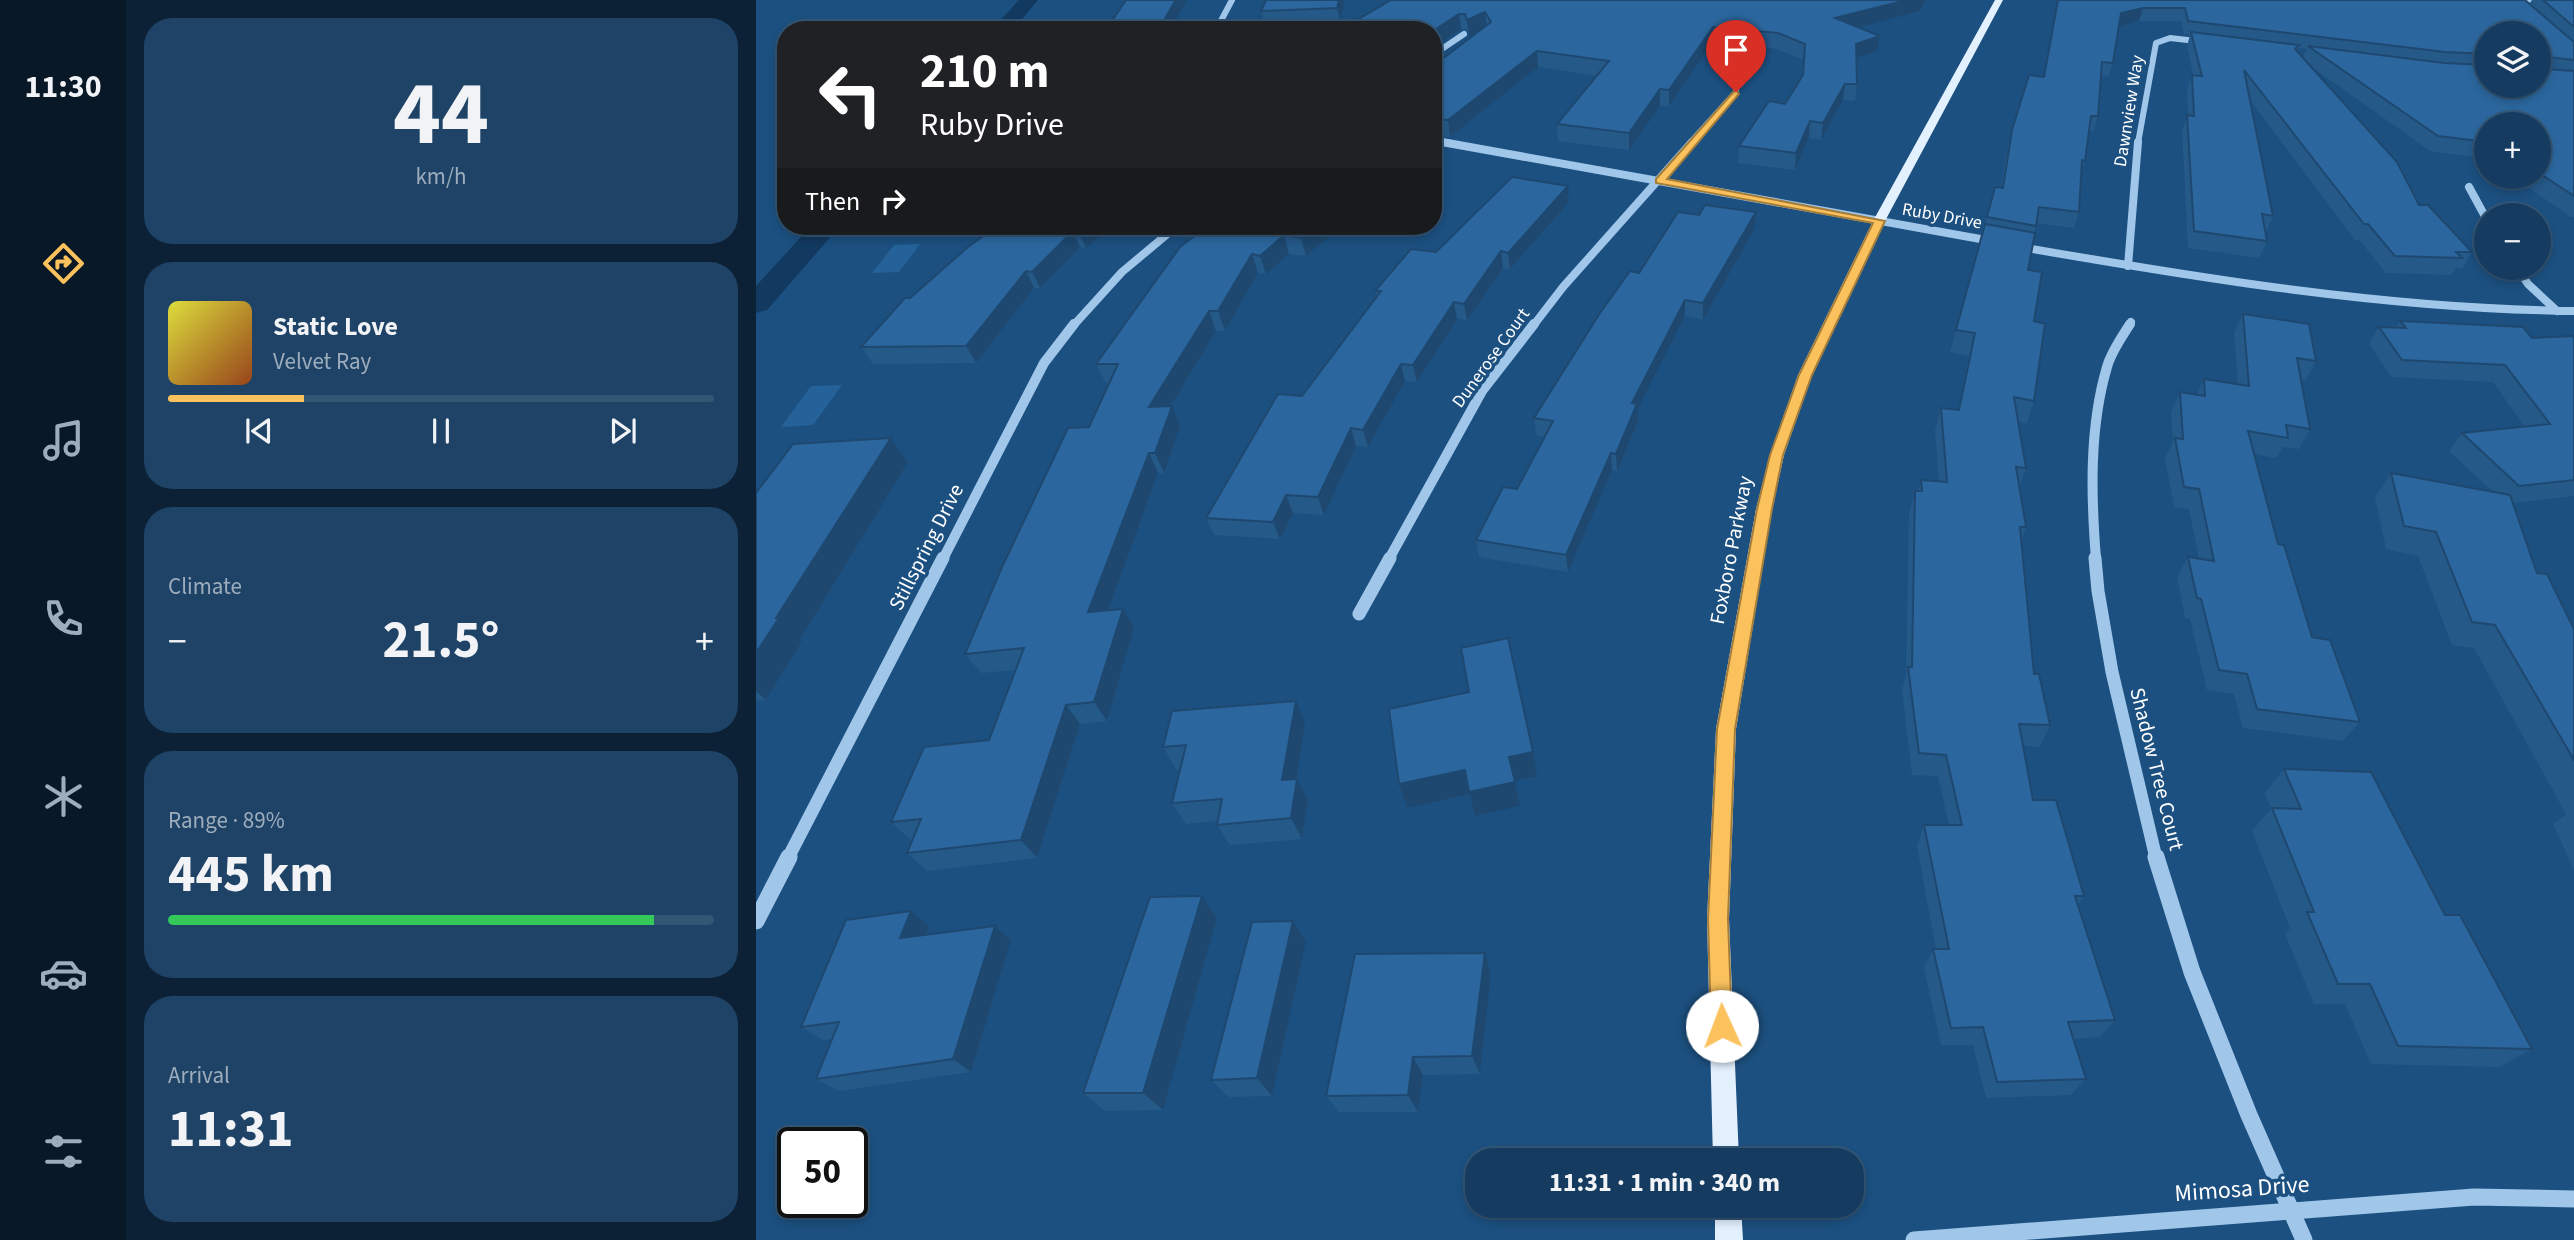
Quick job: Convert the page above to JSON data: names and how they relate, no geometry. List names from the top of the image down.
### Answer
{
  "streets": {
    "main road": ["Foxboro Parkway"],
    "street": [
      "Dawnview Way",
      "Ruby Drive",
      "Dunerose Court",
      "Stillspring Drive",
      "Shadow Tree Court",
      "Mimosa Drive"
    ]
  },
  "crossings": [
    ["Dawnview Way", "Ruby Drive"],
    ["Ruby Drive", "Dunerose Court"],
    ["Ruby Drive", "Foxboro Parkway"],
    ["Shadow Tree Court", "Mimosa Drive"]
  ],
  "page": {
    "tabs": "11:30",
    "tile": [
      ["44", "km/h"],
      "Climate",
      ["Range · 89%", "445 km"],
      ["Arrival", "11:31"]
    ],
    "map_buttons": ["+", "−"],
    "turn": ["210 m", "Ruby Drive"],
    "then": "Then",
    "song": ["Static Love", "Velvet Ray"],
    "heat": ["−", "21.5°", "+"],
    "limit": "50",
    "trip": "11:31 · 1 min · 340 m"
  }
}
